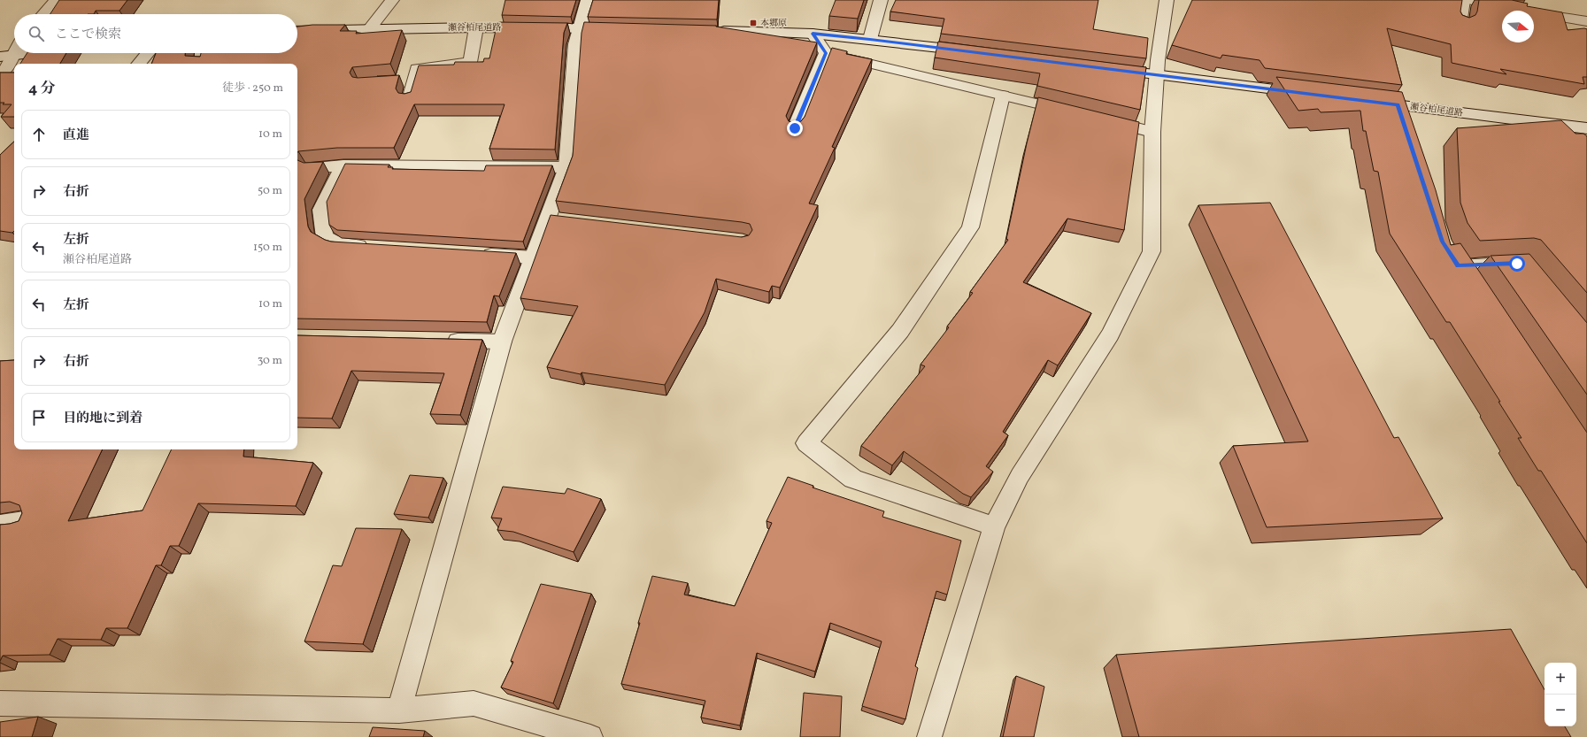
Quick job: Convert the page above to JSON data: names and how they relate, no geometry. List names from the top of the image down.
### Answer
{
  "streets": {
    "street": ["瀬谷柏尾道路"]
  },
  "places": {
    "transit": ["本郷原"]
  },
  "north": "right",
  "page": {
    "search": "ここで検索",
    "heading": ["4 分", "徒歩 · 250 m"],
    "list": [
      ["直進", "10 m"],
      ["右折", "50 m"],
      ["左折", "瀬谷柏尾道路", "150 m"],
      ["左折", "10 m"],
      ["右折", "30 m"],
      "目的地に到着"
    ],
    "map_buttons": ["+", "−"]
  }
}
